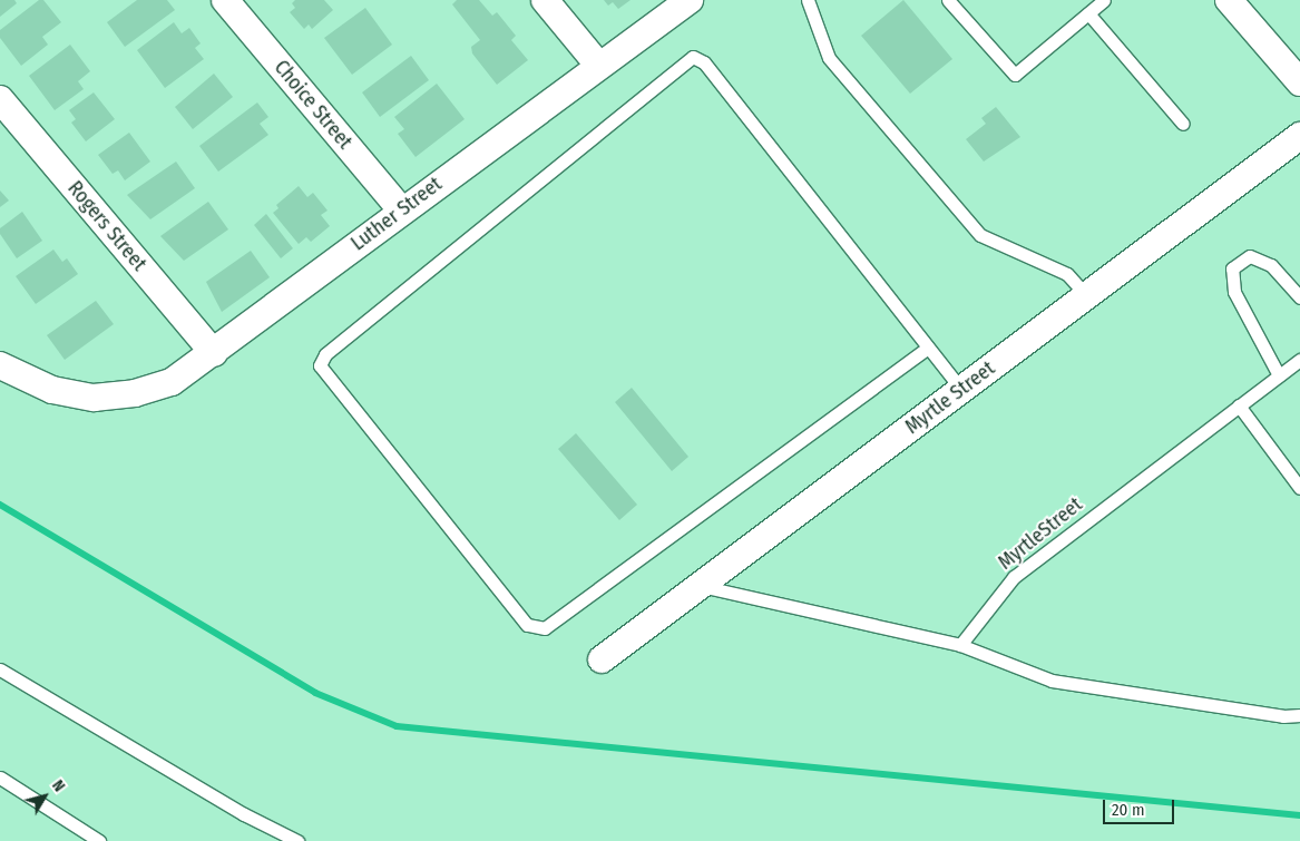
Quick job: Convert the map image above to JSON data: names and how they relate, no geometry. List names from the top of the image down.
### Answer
{
  "streets": {
    "street": [
      "Choice Street",
      "Luther Street",
      "Rogers Street",
      "Myrtle Street"
    ],
    "lane": ["MyrtleStreet"]
  },
  "crossings": [
    ["Choice Street", "Luther Street"],
    ["Luther Street", "Rogers Street"]
  ],
  "scale_bar": "20 m",
  "north": "top right"
}
